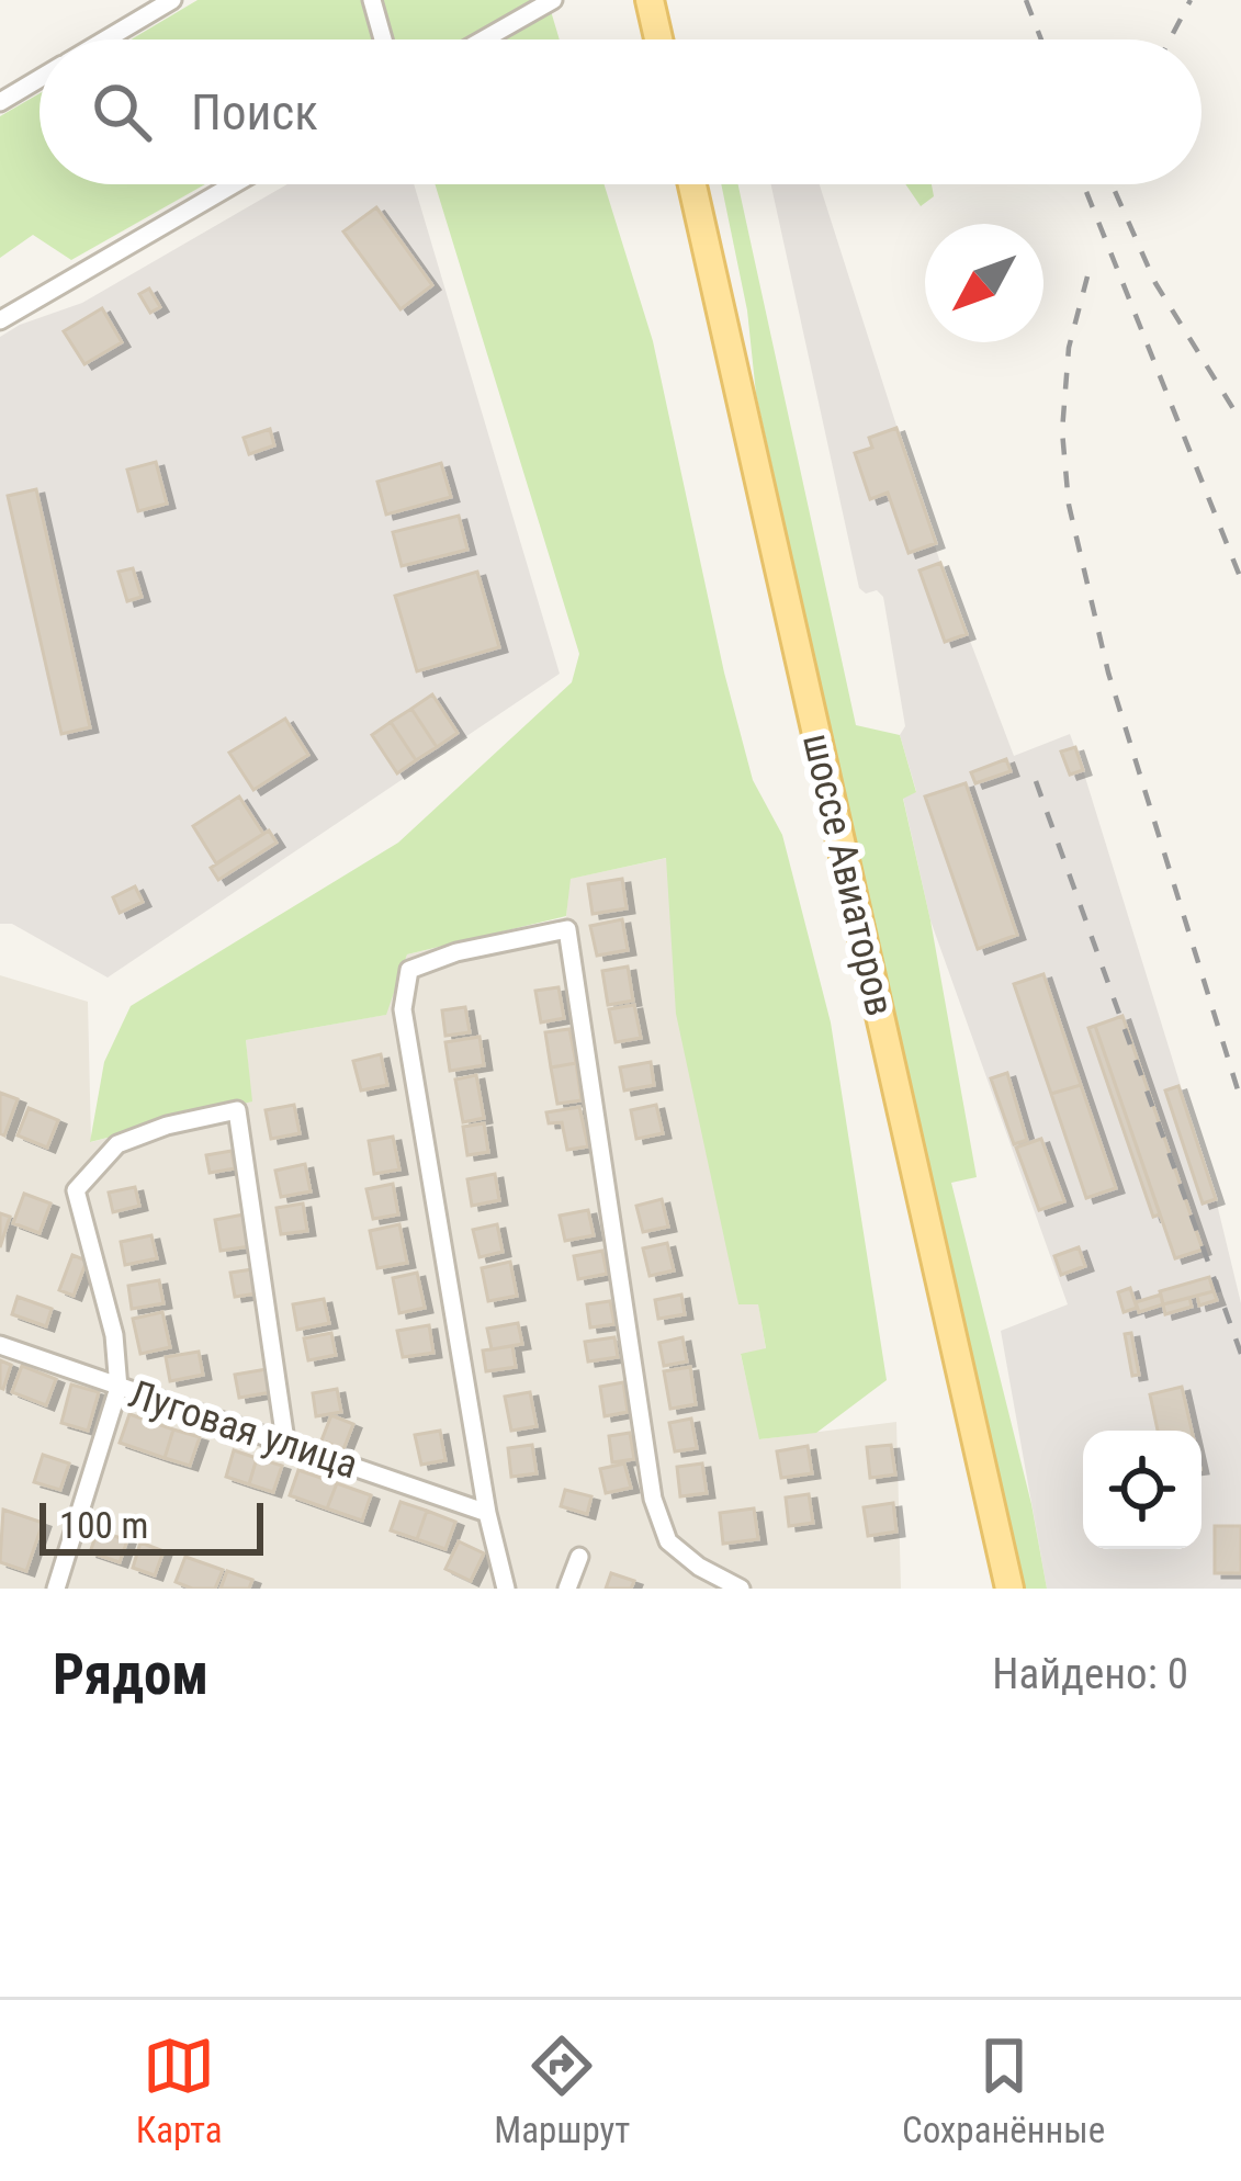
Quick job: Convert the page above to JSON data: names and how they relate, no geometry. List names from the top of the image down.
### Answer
{
  "streets": {
    "main road": ["шоссе Авиаторов"],
    "street": ["Луговая улица"]
  },
  "scale_bar": "100 m",
  "north": "bottom left",
  "page": {
    "search": "Поиск",
    "scale": "100 m",
    "heading": ["Рядом", "Найдено: 0"],
    "nav": ["Карта", "Маршрут", "Сохранённые"]
  }
}
